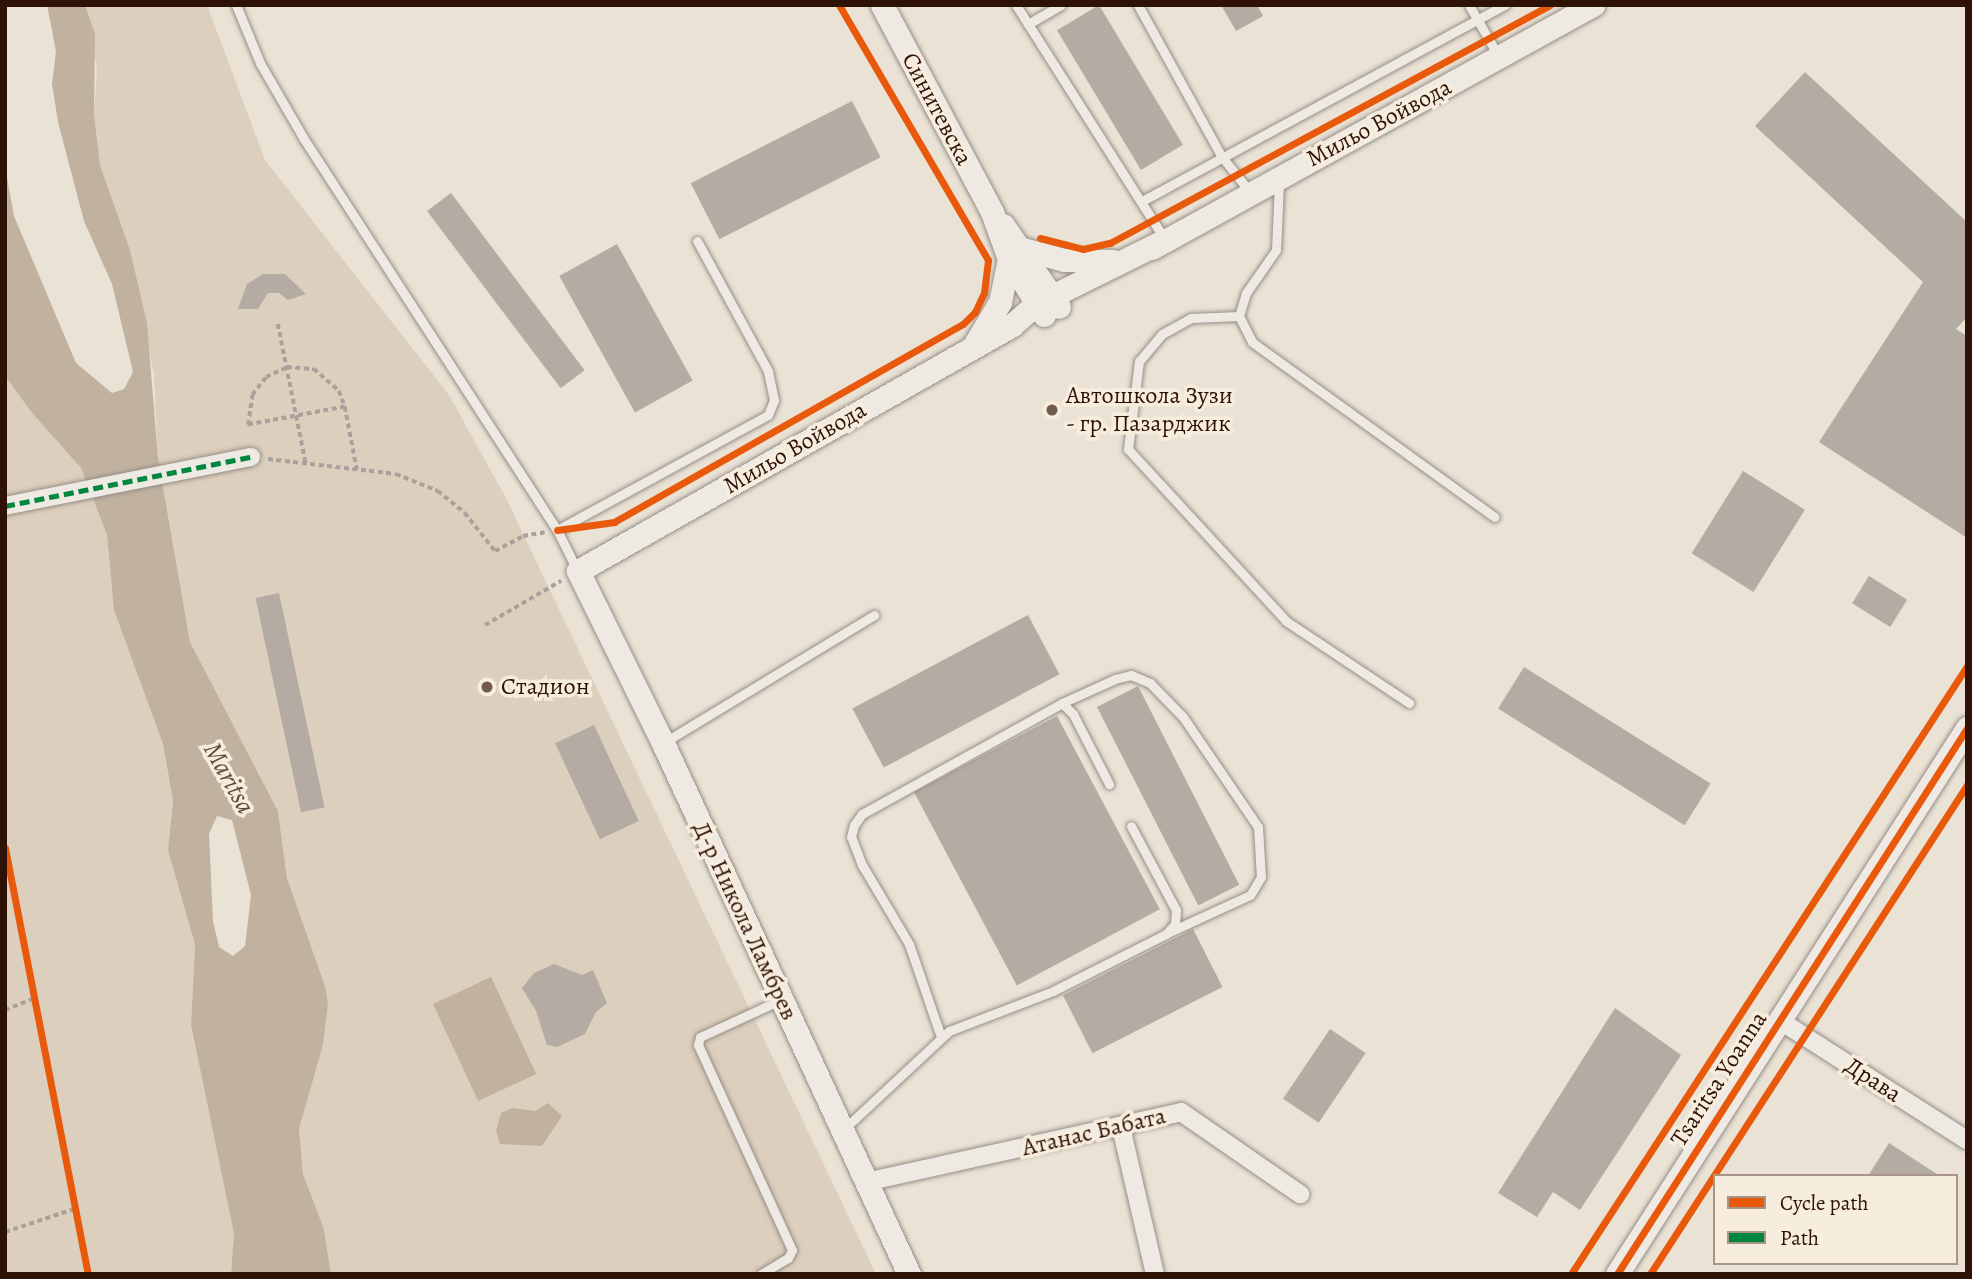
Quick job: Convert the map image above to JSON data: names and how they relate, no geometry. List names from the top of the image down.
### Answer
{
  "streets": {
    "street": [
      "Синитевска",
      "Мильо Войвода",
      "Д-р Никола Ламбрев",
      "Tsaritsa Yoanna",
      "Драва",
      "Атанас Бабата"
    ]
  },
  "crossings": [
    ["Синитевска", "Мильо Войвода"],
    ["Мильо Войвода", "Д-р Никола Ламбрев"],
    ["Д-р Никола Ламбрев", "Атанас Бабата"],
    ["Tsaritsa Yoanna", "Драва"]
  ],
  "water": ["Maritsa"],
  "places": ["Автошкола Зузи - гр. Пазарджик", "Стадион"],
  "legend": ["Cycle path", "Path"]
}
